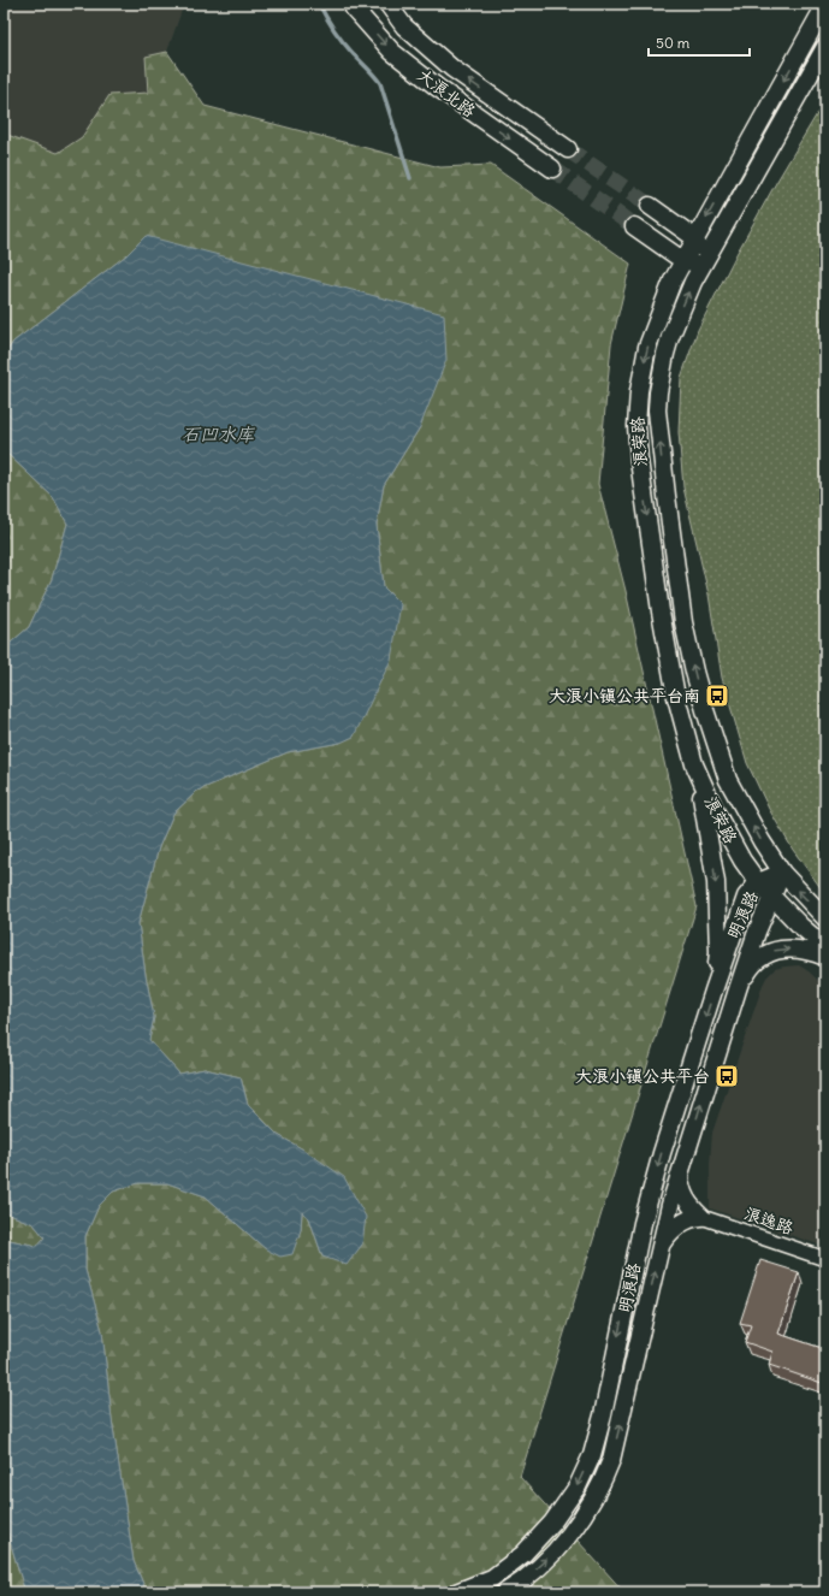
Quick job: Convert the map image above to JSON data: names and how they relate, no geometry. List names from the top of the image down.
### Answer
{
  "streets": {
    "main road": ["大浪北路", "浪荣路", "明浪路"],
    "street": ["浪逸路"]
  },
  "crossings": [
    ["浪荣路", "明浪路"]
  ],
  "water": ["石凹水库"],
  "places": {
    "bus stop": ["大浪小镇公共平台南", "大浪小镇公共平台"]
  },
  "scale_bar": "50 m"
}
